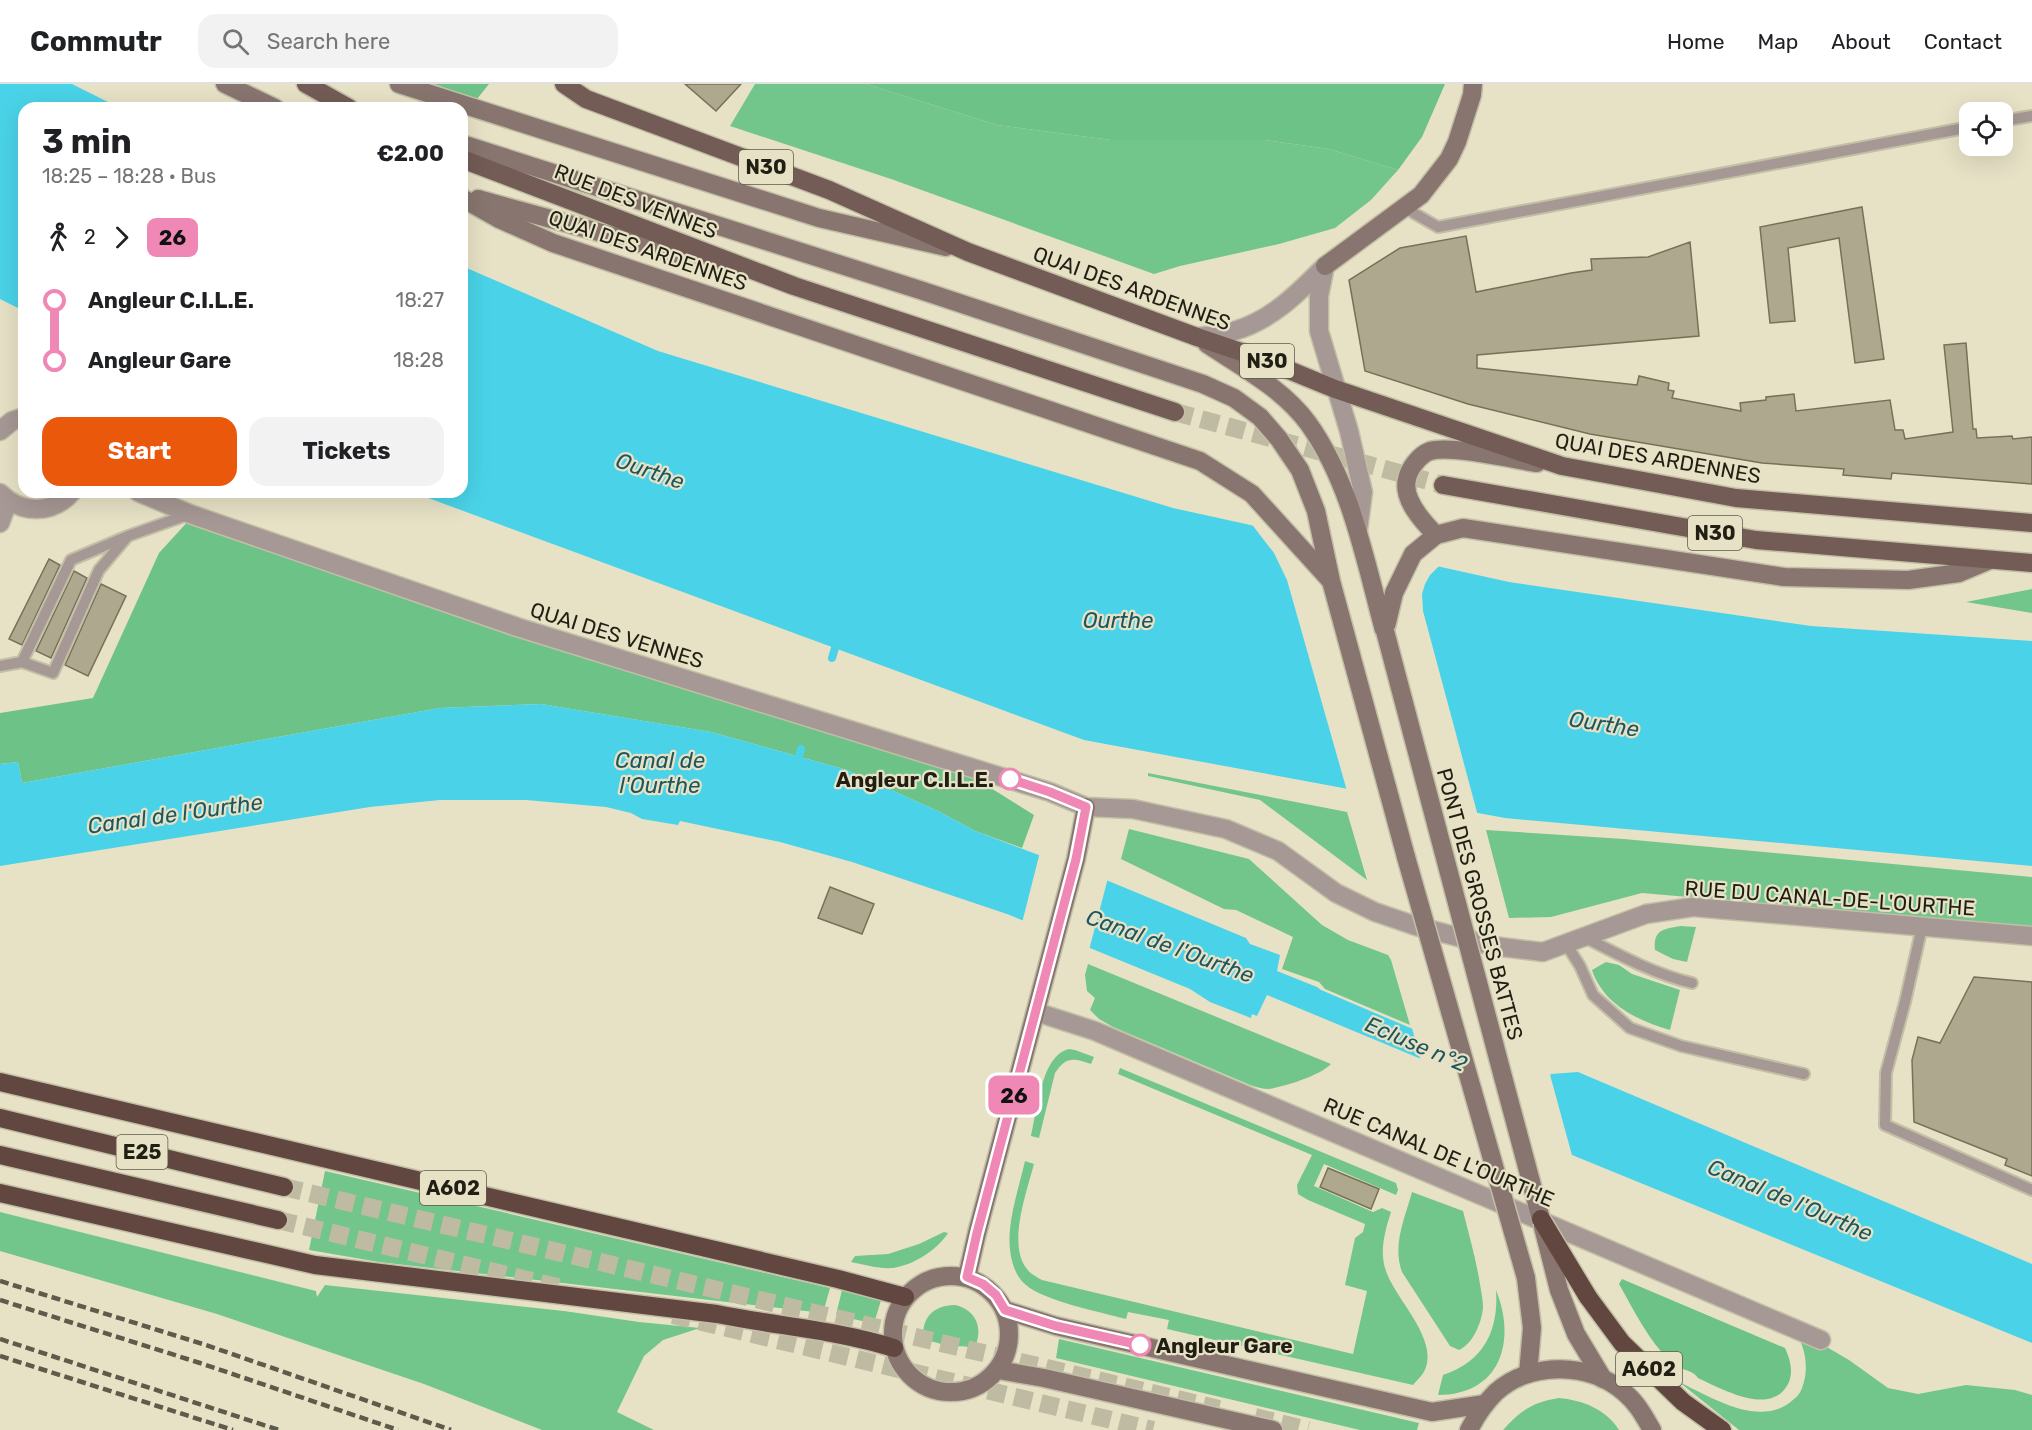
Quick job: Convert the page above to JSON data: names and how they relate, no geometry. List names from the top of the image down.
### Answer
{
  "streets": {
    "highway": ["E25", "A602"],
    "main road": [
      "N30",
      "RUE DES VENNES",
      "QUAI DES ARDENNES",
      "PONT DES GROSSES BATTES"
    ],
    "street": ["QUAI DES VENNES", "RUE DU CANAL-DE-L'OURTHE", "RUE CANAL DE L'OURTHE"]
  },
  "crossings": [
    ["N30", "QUAI DES ARDENNES"],
    ["RUE DES VENNES", "QUAI DES ARDENNES"],
    ["QUAI DES ARDENNES", "PONT DES GROSSES BATTES"],
    ["QUAI DES VENNES", "RUE DU CANAL-DE-L'OURTHE"],
    ["PONT DES GROSSES BATTES", "A602"]
  ],
  "water": ["Ourthe", "Canal de l'Ourthe", "Ecluse n°2"],
  "places": ["Angleur C.I.L.E.", "Angleur Gare"],
  "lines": ["bus line 26"],
  "page": {
    "header": "Commutr",
    "search": "Search here",
    "nav": [
      "Home",
      "Map",
      "About",
      "Contact"
    ],
    "on_map": "26",
    "heading": ["3 min", "18:25 – 18:28 · Bus", "€2.00"],
    "legs": ["2", "26"],
    "list": [
      {
        "name": "Angleur C.I.L.E.",
        "value": "18:27"
      },
      {
        "name": "Angleur Gare",
        "value": "18:28"
      }
    ],
    "buttons": ["Start", "Tickets"]
  }
}
